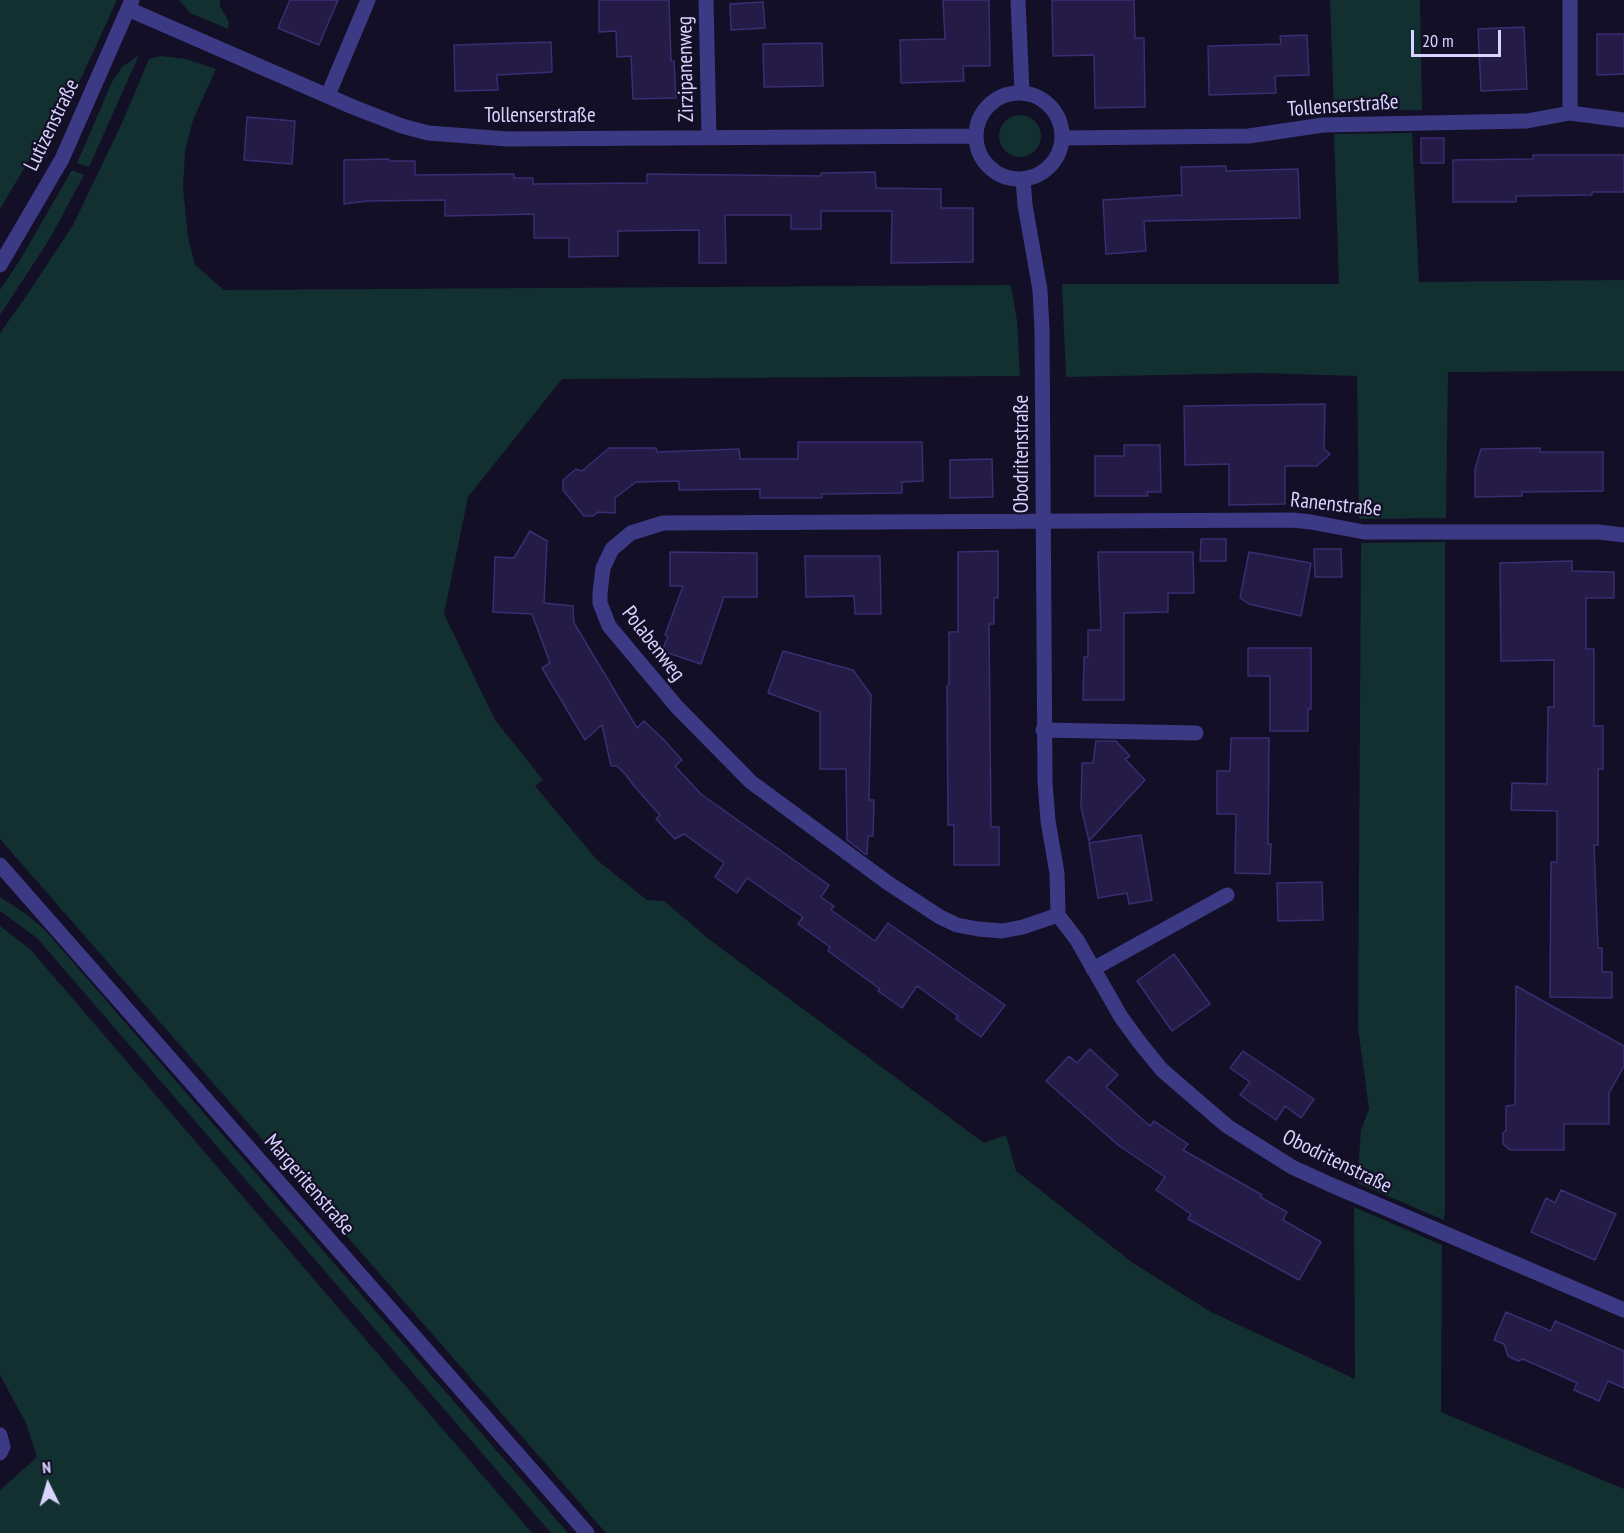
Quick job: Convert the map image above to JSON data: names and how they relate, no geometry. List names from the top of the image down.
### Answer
{
  "streets": {
    "street": [
      "Zirzipanenweg",
      "Tollenserstraße",
      "Lutizenstraße",
      "Obodritenstraße",
      "Ranenstraße",
      "Polabenweg",
      "Margeritenstraße"
    ]
  },
  "crossings": [
    ["Zirzipanenweg", "Tollenserstraße"],
    ["Tollenserstraße", "Lutizenstraße"],
    ["Tollenserstraße", "Obodritenstraße"],
    ["Obodritenstraße", "Ranenstraße"],
    ["Obodritenstraße", "Polabenweg"],
    ["Ranenstraße", "Polabenweg"]
  ],
  "scale_bar": "20 m",
  "north": "top"
}
